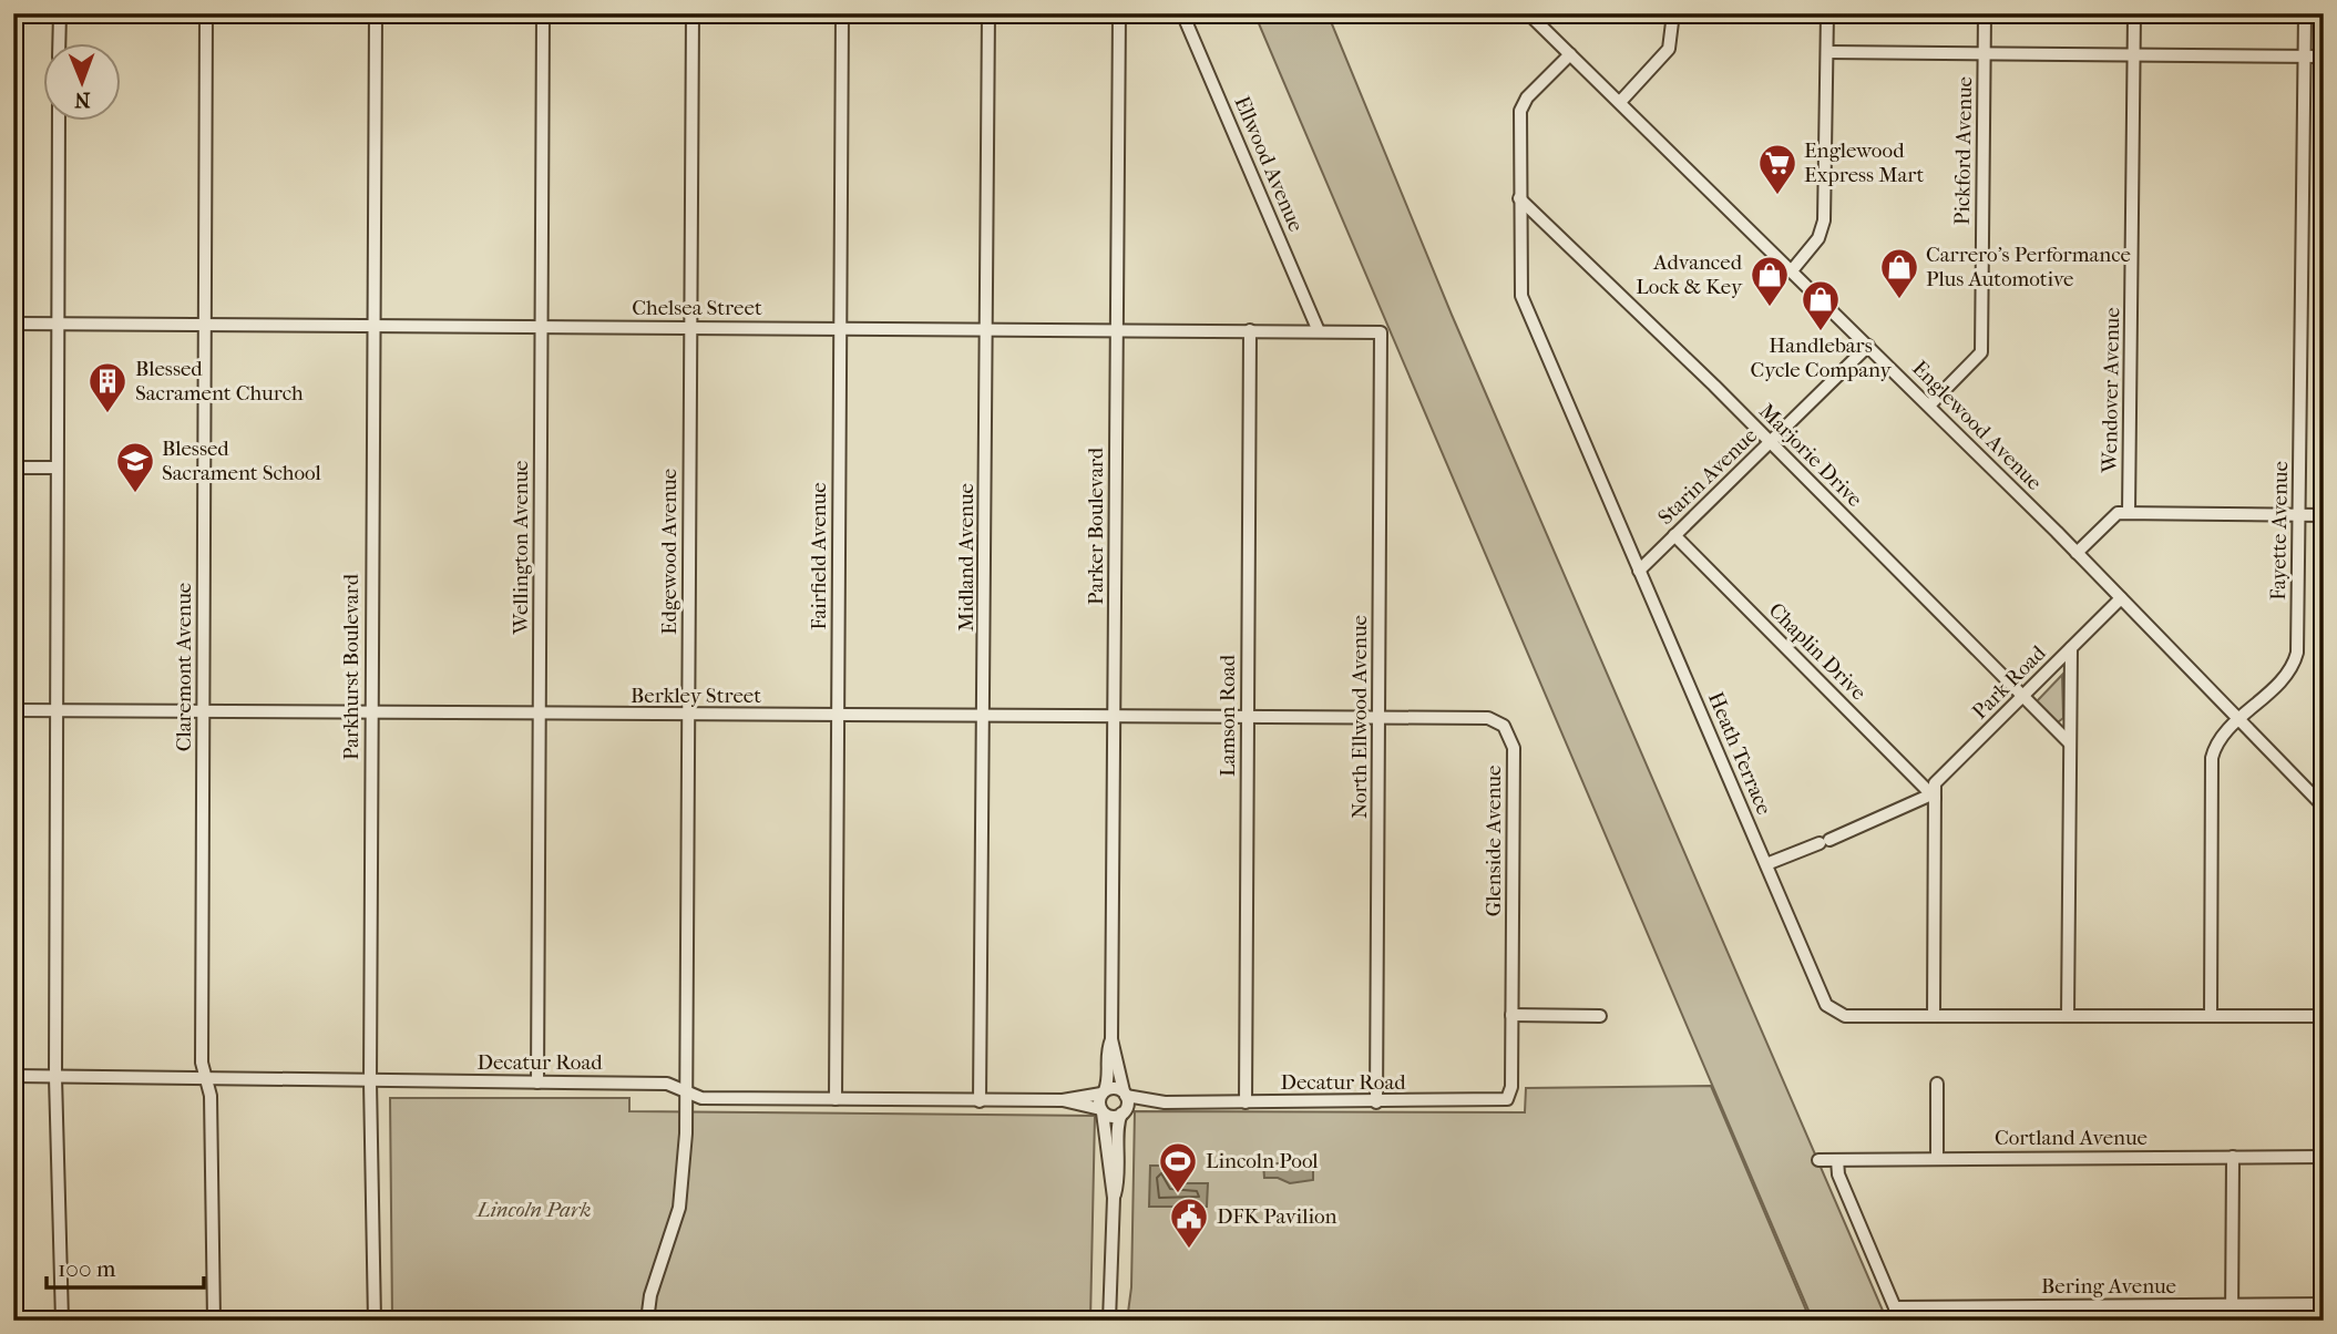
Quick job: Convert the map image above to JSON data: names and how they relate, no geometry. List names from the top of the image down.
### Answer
{
  "streets": {
    "street": [
      "Pickford Avenue",
      "Ellwood Avenue",
      "Chelsea Street",
      "Wendover Avenue",
      "Englewood Avenue",
      "Marjorie Drive",
      "Starin Avenue",
      "Parker Boulevard",
      "Fayette Avenue",
      "Wellington Avenue",
      "Edgewood Avenue",
      "Fairfield Avenue",
      "Midland Avenue",
      "Chaplin Drive",
      "Claremont Avenue",
      "Parkhurst Boulevard",
      "Park Road",
      "Berkley Street",
      "Lamson Road",
      "North Ellwood Avenue",
      "Heath Terrace",
      "Glenside Avenue",
      "Decatur Road",
      "Cortland Avenue",
      "Bering Avenue"
    ]
  },
  "crossings": [
    ["Pickford Avenue", "Englewood Avenue"],
    ["Ellwood Avenue", "Chelsea Street"],
    ["Chelsea Street", "Parker Boulevard"],
    ["Chelsea Street", "Wellington Avenue"],
    ["Chelsea Street", "Edgewood Avenue"],
    ["Chelsea Street", "Fairfield Avenue"],
    ["Chelsea Street", "Midland Avenue"],
    ["Chelsea Street", "Claremont Avenue"],
    ["Chelsea Street", "Parkhurst Boulevard"],
    ["Chelsea Street", "Lamson Road"],
    ["Chelsea Street", "North Ellwood Avenue"],
    ["Englewood Avenue", "Starin Avenue"],
    ["Englewood Avenue", "Fayette Avenue"],
    ["Englewood Avenue", "Park Road"],
    ["Englewood Avenue", "Heath Terrace"],
    ["Marjorie Drive", "Starin Avenue"],
    ["Marjorie Drive", "Park Road"],
    ["Marjorie Drive", "Heath Terrace"],
    ["Starin Avenue", "Chaplin Drive"],
    ["Starin Avenue", "Heath Terrace"],
    ["Parker Boulevard", "Berkley Street"],
    ["Parker Boulevard", "Decatur Road"],
    ["Fayette Avenue", "Heath Terrace"],
    ["Wellington Avenue", "Berkley Street"],
    ["Wellington Avenue", "Decatur Road"],
    ["Edgewood Avenue", "Berkley Street"],
    ["Edgewood Avenue", "Decatur Road"],
    ["Fairfield Avenue", "Berkley Street"],
    ["Fairfield Avenue", "Decatur Road"],
    ["Midland Avenue", "Berkley Street"],
    ["Midland Avenue", "Decatur Road"],
    ["Chaplin Drive", "Park Road"],
    ["Claremont Avenue", "Berkley Street"],
    ["Claremont Avenue", "Decatur Road"],
    ["Parkhurst Boulevard", "Berkley Street"],
    ["Parkhurst Boulevard", "Decatur Road"],
    ["Berkley Street", "Lamson Road"],
    ["Berkley Street", "North Ellwood Avenue"],
    ["Berkley Street", "Glenside Avenue"],
    ["Lamson Road", "Decatur Road"],
    ["North Ellwood Avenue", "Glenside Avenue"],
    ["North Ellwood Avenue", "Decatur Road"],
    ["Glenside Avenue", "Decatur Road"]
  ],
  "parks": ["Lincoln Park"],
  "places": {
    "supermarket": ["Englewood Express Mart"],
    "shop": ["Carrero's Performance Plus Automotive", "Advanced Lock & Key", "Handlebars Cycle Company"],
    "building": ["Blessed Sacrament Church"],
    "school or university": ["Blessed Sacrament School"],
    "sports": ["Lincoln Pool"],
    "public building": ["DFK Pavilion"]
  },
  "scale_bar": "100 m",
  "north": "bottom"
}
